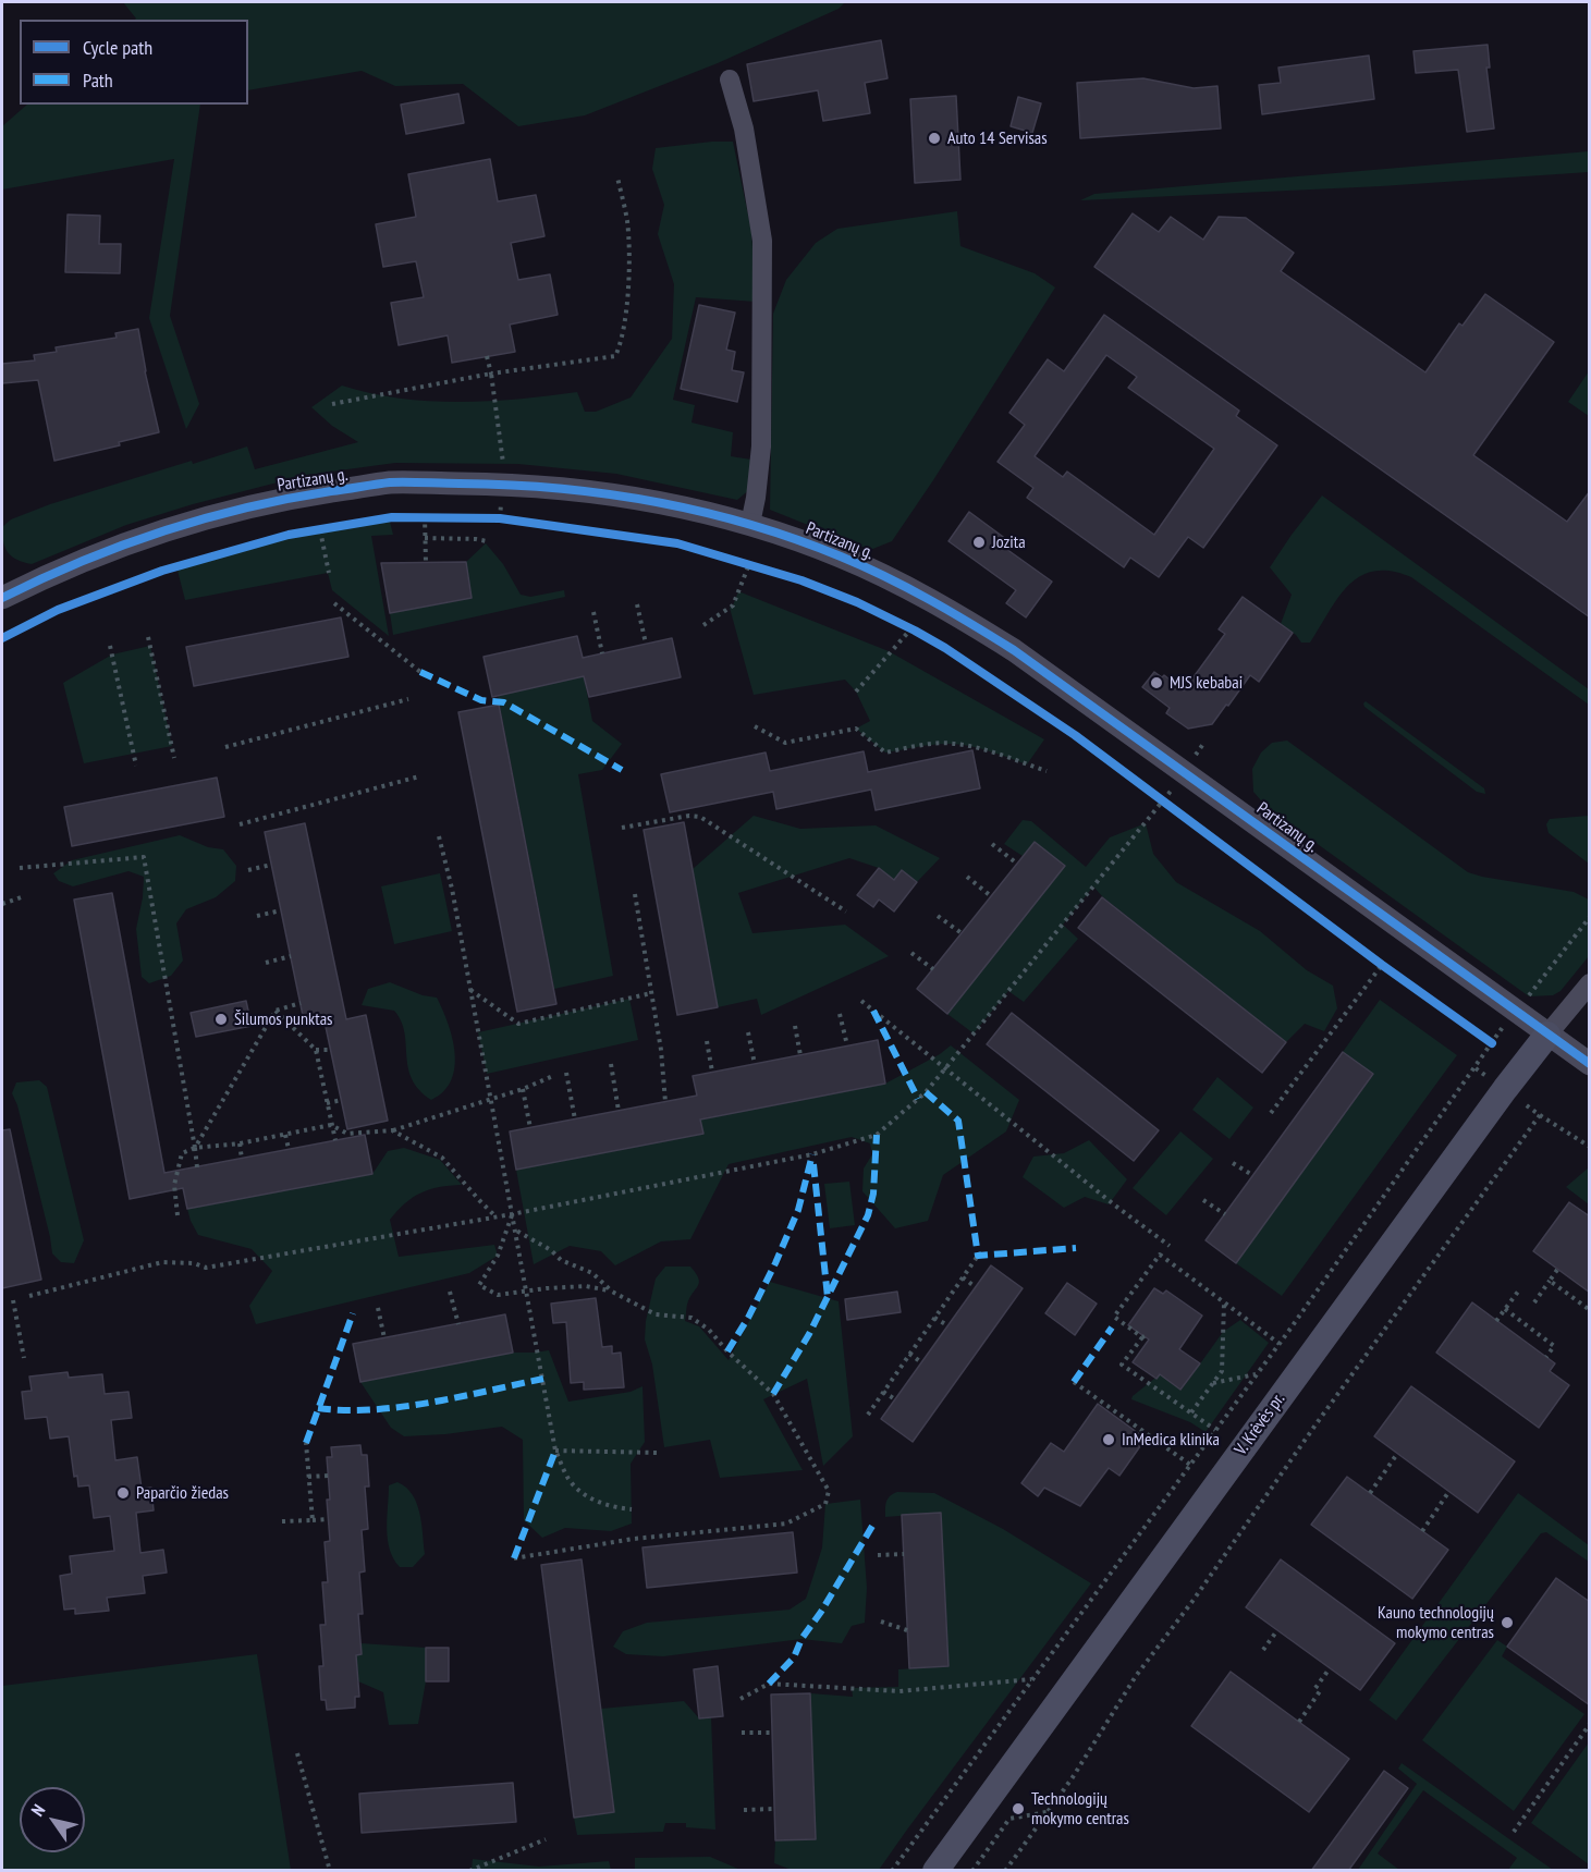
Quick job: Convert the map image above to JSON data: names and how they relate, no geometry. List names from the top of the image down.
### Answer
{
  "streets": {
    "main road": ["V. Krėvės pr."],
    "street": ["Partizanų g."]
  },
  "crossings": [
    ["Partizanų g.", "V. Krėvės pr."]
  ],
  "places": [
    "Auto 14 Servisas",
    "Jozita",
    "MJS kebabai",
    "Šilumos punktas",
    "InMedica klinika",
    "Paparčio žiedas",
    "Kauno technologijų mokymo centras",
    "Technologijų mokymo centras"
  ],
  "legend": ["Cycle path", "Path"],
  "north": "top left"
}
